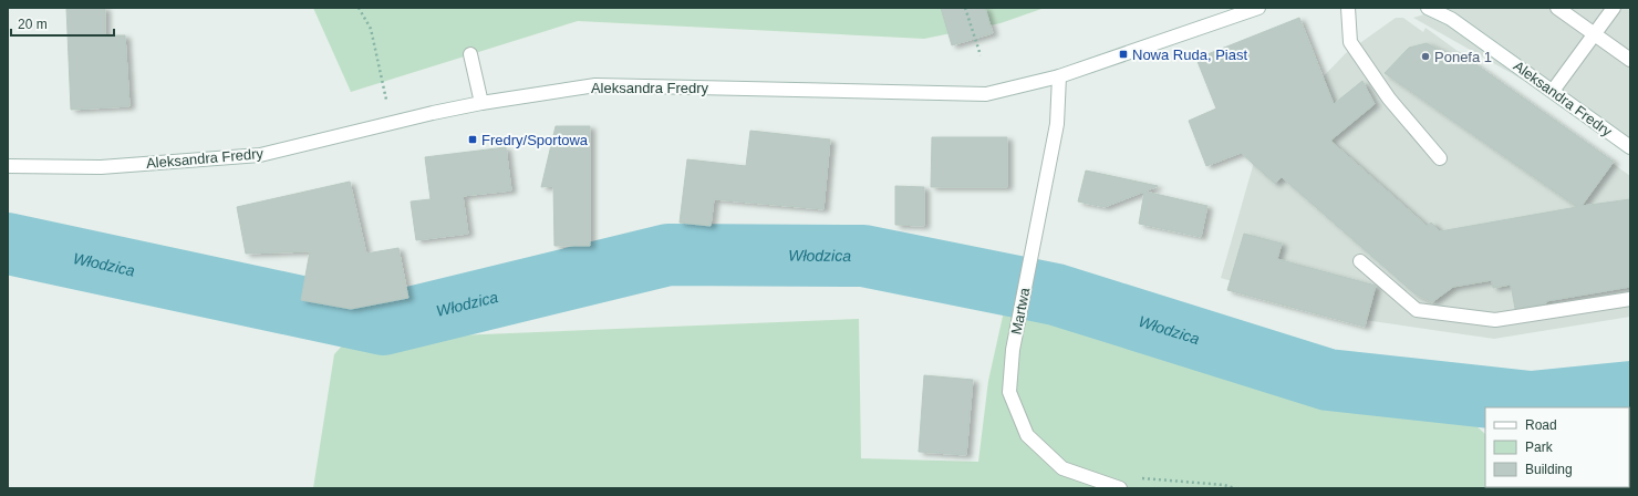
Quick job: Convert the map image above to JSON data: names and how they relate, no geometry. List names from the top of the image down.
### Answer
{
  "streets": {
    "street": ["Aleksandra Fredry", "Martwa"]
  },
  "crossings": [
    ["Aleksandra Fredry", "Martwa"]
  ],
  "water": ["Włodzica"],
  "places": {
    "transit": ["Nowa Ruda, Piast", "Fredry/Sportowa"],
    "other": ["Ponefa 1"]
  },
  "legend": ["Road", "Park", "Building"],
  "scale_bar": "20 m"
}
